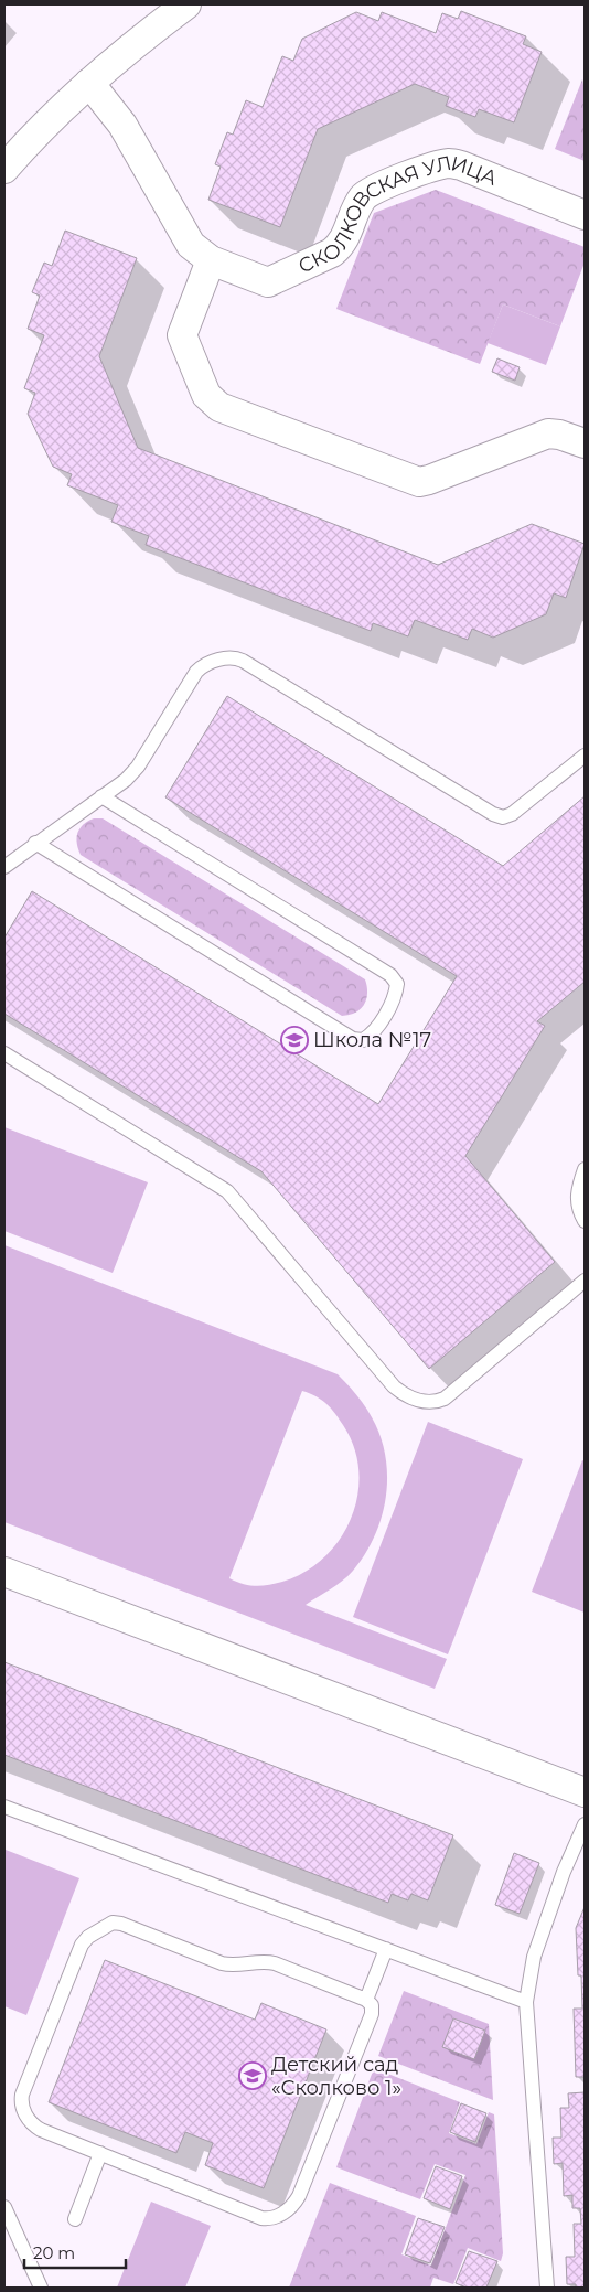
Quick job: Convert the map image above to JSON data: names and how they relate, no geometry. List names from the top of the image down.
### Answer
{
  "streets": {
    "street": ["СКОЛКОВСКАЯ УЛИЦА"]
  },
  "places": {
    "school or university": ["Школа №17", "Детский сад «Сколково 1»"]
  },
  "scale_bar": "20 m"
}
